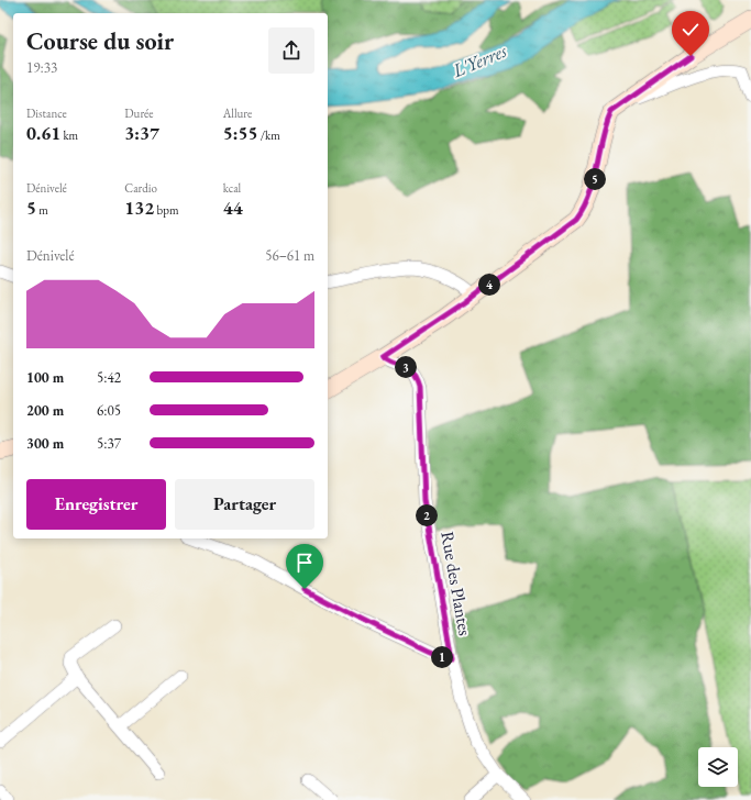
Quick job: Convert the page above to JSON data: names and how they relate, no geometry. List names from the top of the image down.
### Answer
{
  "streets": {
    "street": ["Rue des Plantes"]
  },
  "water": ["L'Yerres"],
  "page": {
    "heading": ["Course du soir", "19:33"],
    "stats": [
      ["Distance", "0.61 km"],
      ["Durée", "3:37"],
      ["Allure", "5:55 /km"],
      ["Dénivelé", "5 m"],
      ["Cardio", "132 bpm"],
      ["kcal", "44"]
    ],
    "pins": [
      "5",
      "4",
      "3",
      "2",
      "1"
    ],
    "chart": ["Dénivelé", "56–61 m"],
    "list": [
      {
        "name": "100 m",
        "note": "5:42"
      },
      {
        "name": "200 m",
        "note": "6:05"
      },
      {
        "name": "300 m",
        "note": "5:37"
      }
    ],
    "buttons": ["Enregistrer", "Partager"]
  }
}
